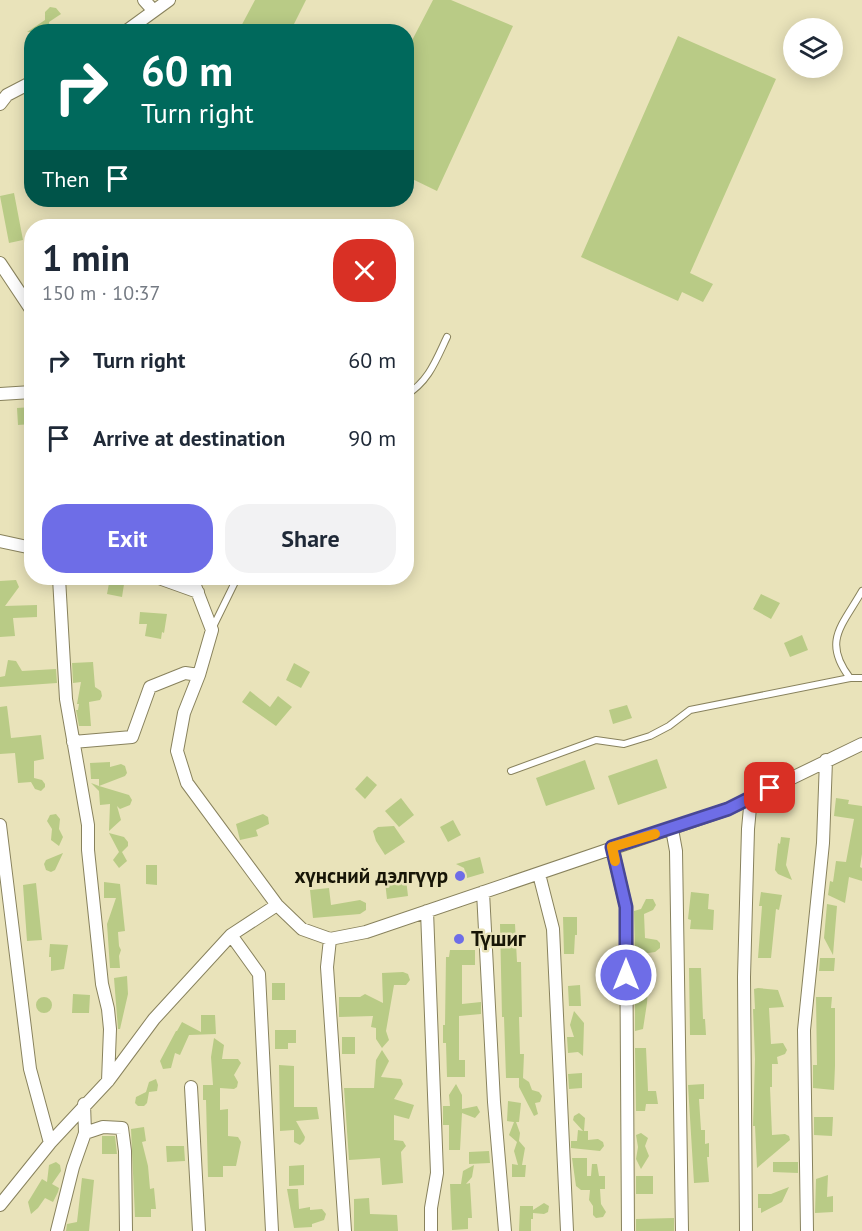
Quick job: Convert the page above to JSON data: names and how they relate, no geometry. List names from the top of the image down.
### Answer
{
  "places": ["хүнсний дэлгүүр", "Түшиг"],
  "page": {
    "turn": ["60 m", "Turn right"],
    "then": "Then",
    "heading": ["1 min", "150 m · 10:37"],
    "list": [
      {
        "name": "Turn right",
        "value": "60 m"
      },
      {
        "name": "Arrive at destination",
        "value": "90 m"
      }
    ],
    "buttons": ["Exit", "Share"]
  }
}
